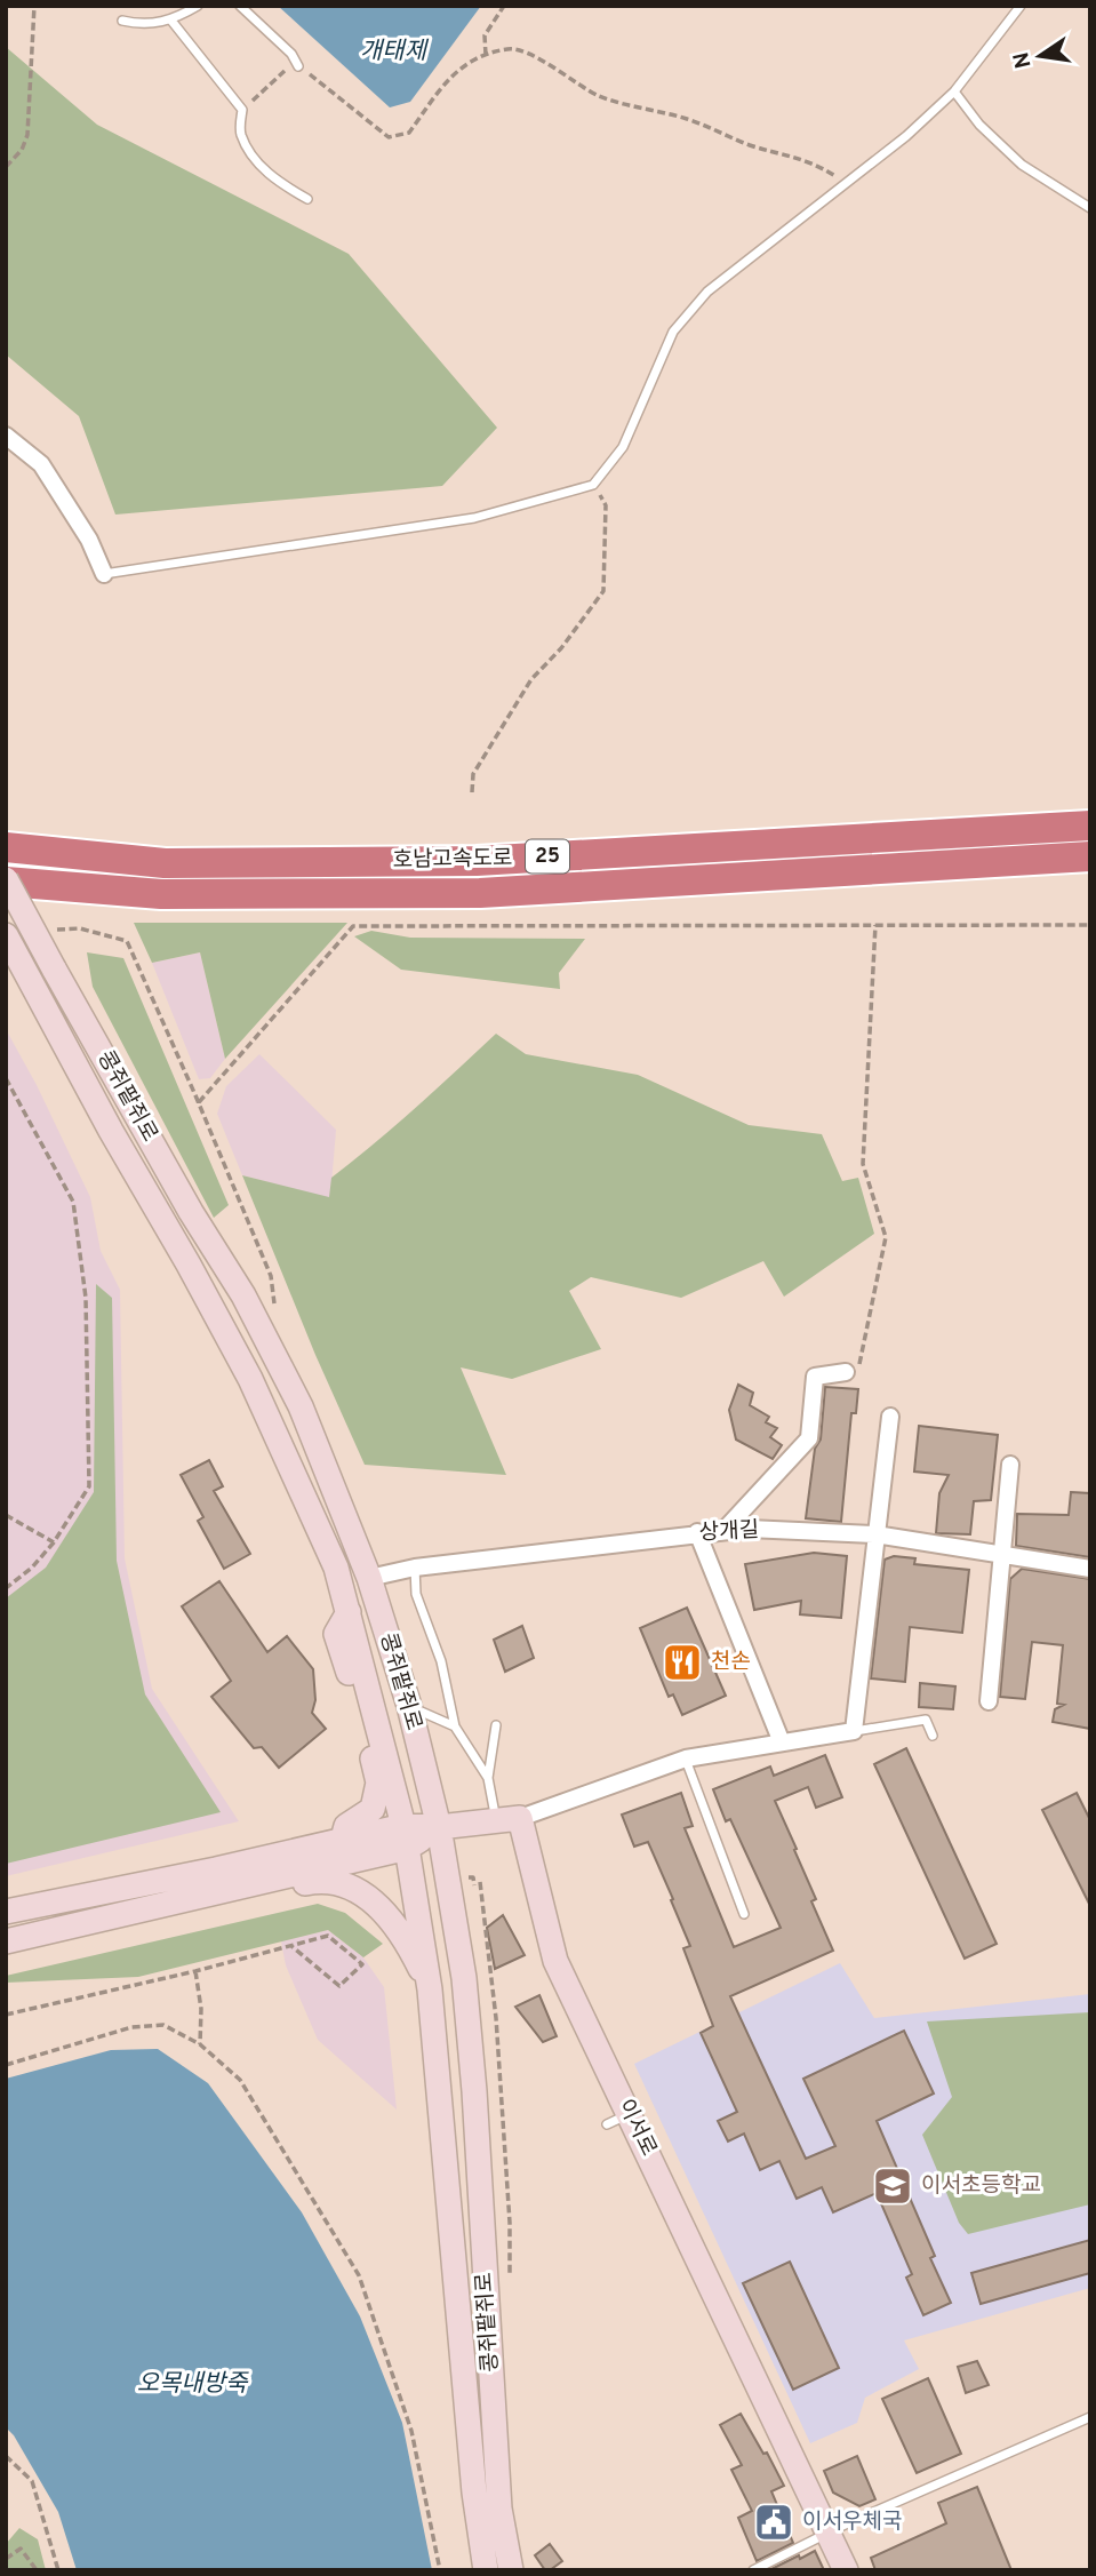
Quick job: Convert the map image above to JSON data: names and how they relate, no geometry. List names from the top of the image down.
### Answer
{
  "streets": {
    "highway": ["25", "호남고속도로"],
    "main road": ["콩쥐팥쥐로", "이서로"],
    "street": ["상개길"]
  },
  "crossings": [
    ["호남고속도로", "콩쥐팥쥐로"],
    ["콩쥐팥쥐로", "상개길"]
  ],
  "water": ["개태제", "오목내방죽"],
  "places": {
    "restaurant": ["천손"],
    "school or university": ["이서초등학교"],
    "public building": ["이서우체국"]
  },
  "north": "left"
}
